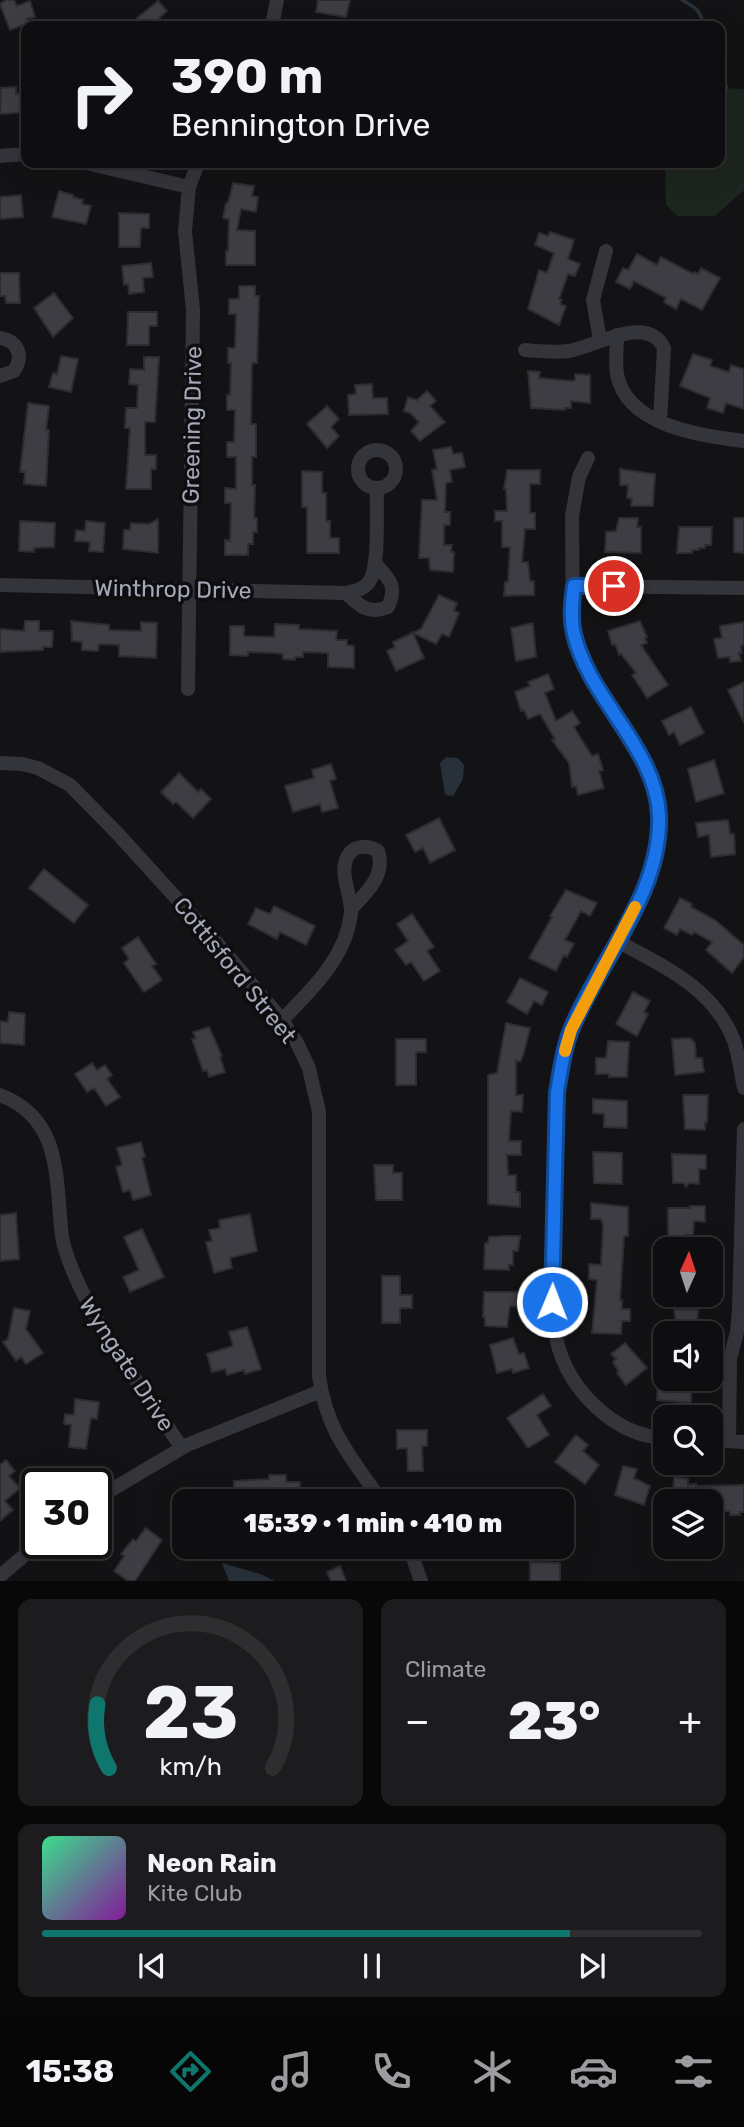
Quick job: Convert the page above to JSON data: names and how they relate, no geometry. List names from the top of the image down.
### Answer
{
  "streets": {
    "street": [
      "Greening Drive",
      "Winthrop Drive",
      "Cottisford Street",
      "Wyngate Drive"
    ]
  },
  "crossings": [
    ["Greening Drive", "Winthrop Drive"]
  ],
  "north": "top",
  "page": {
    "turn": ["390 m", "Bennington Drive"],
    "limit": "30",
    "trip": "15:39 · 1 min · 410 m",
    "tile": "Climate",
    "heat": ["−", "23°", "+"],
    "song": ["Neon Rain", "Kite Club"],
    "tabs": "15:38",
    "gauge": ["23", "km/h"]
  }
}
